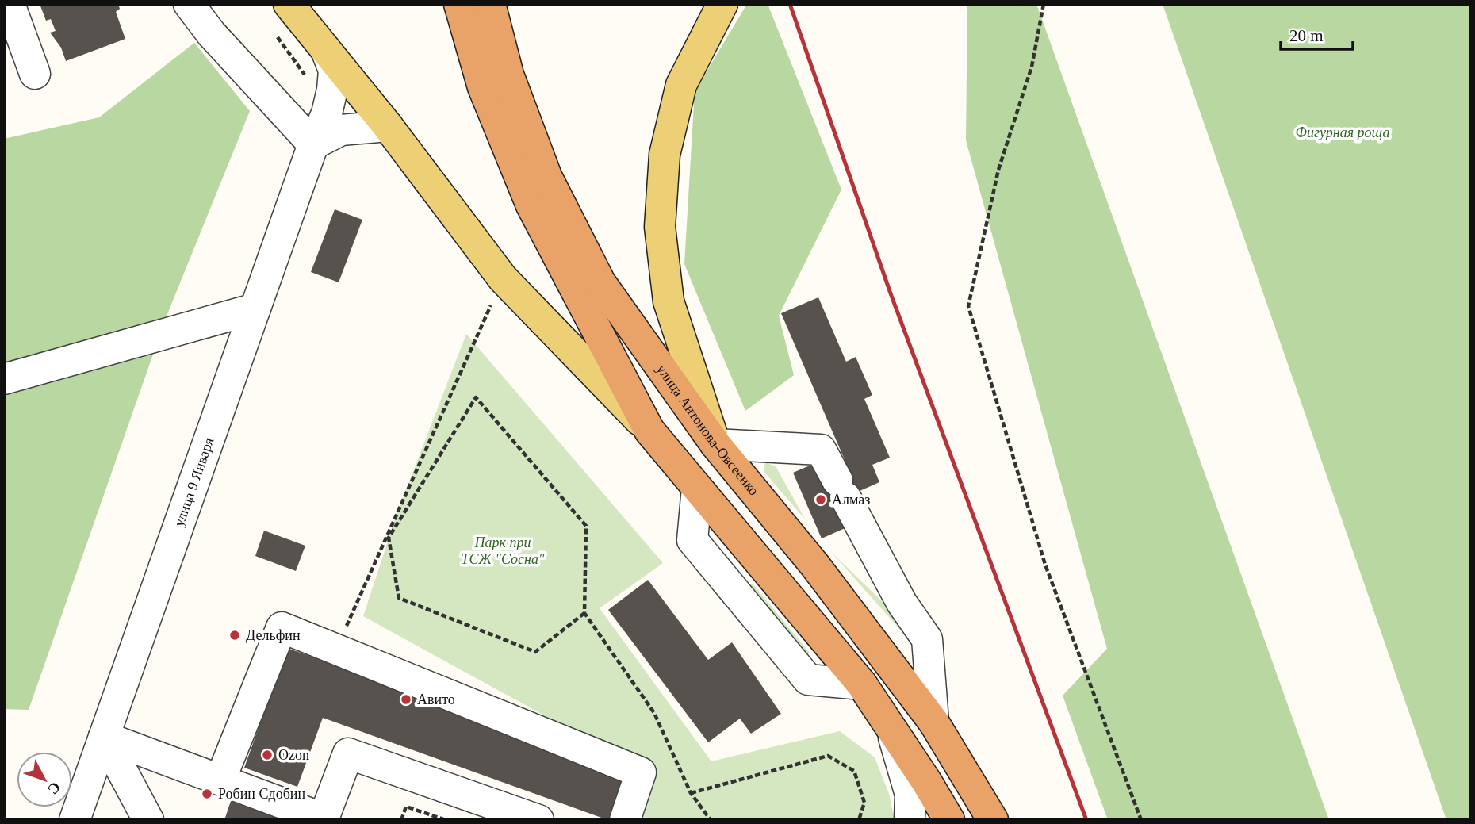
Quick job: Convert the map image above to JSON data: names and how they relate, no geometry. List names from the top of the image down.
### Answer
{
  "streets": {
    "highway": ["улица Антонова-Овсеенко"],
    "street": ["улица 9 Января"]
  },
  "parks": ["Фигурная роща", "Парк при ТСЖ \"Сосна\""],
  "places": [
    "Алмаз",
    "Дельфин",
    "Авито",
    "Ozon",
    "Робин Сдобин"
  ],
  "scale_bar": "20 m",
  "north": "bottom right"
}
